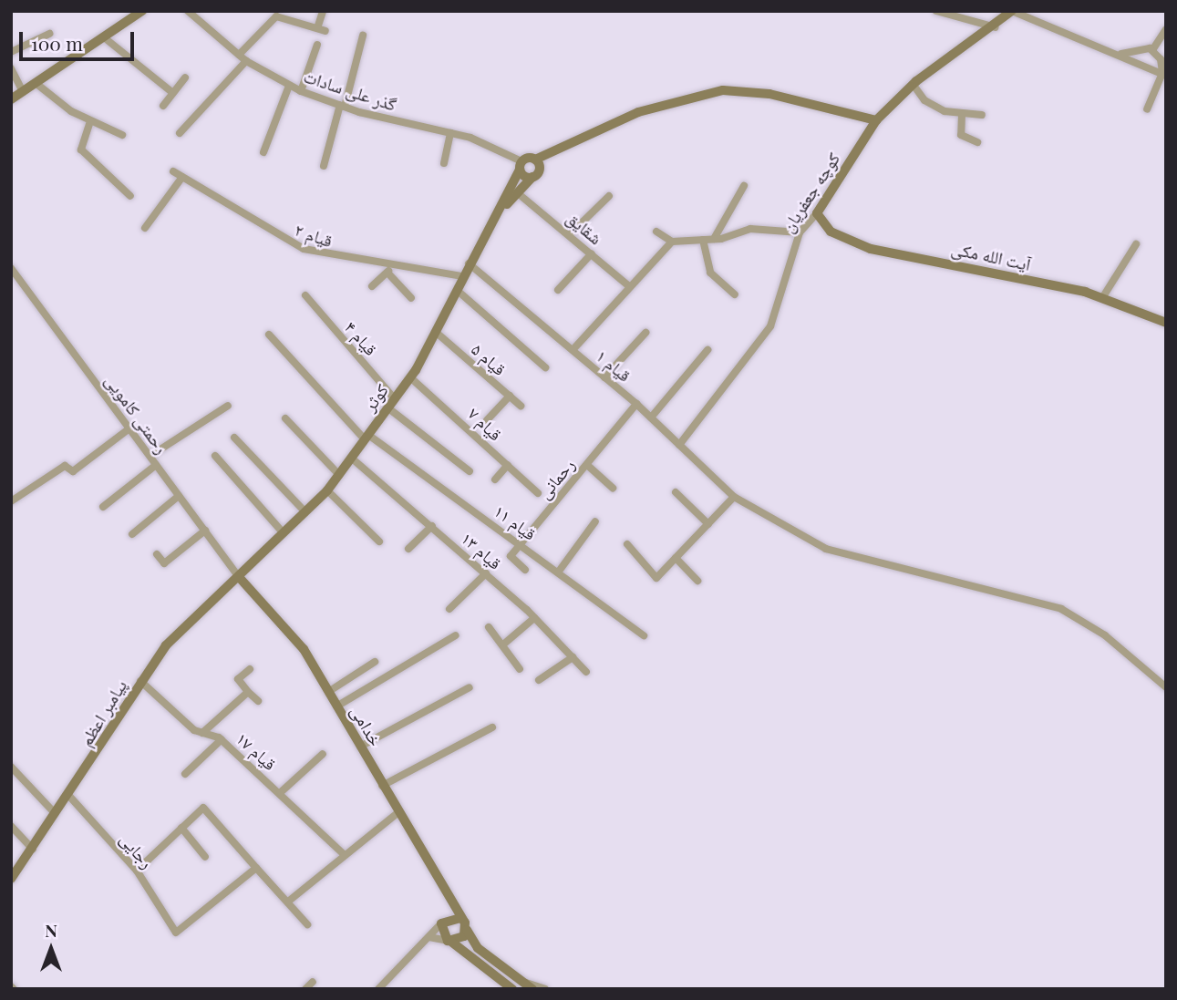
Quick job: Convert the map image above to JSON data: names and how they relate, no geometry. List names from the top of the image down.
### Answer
{
  "streets": {
    "main road": [
      "کوچه جعفریان",
      "آیت الله مکی",
      "کوثر",
      "پیامبر اعظم",
      "خدامی"
    ],
    "street": [
      "گذر علی سادات",
      "شقایق",
      "قیام ۲",
      "قیام ۴",
      "قیام ۵",
      "قیام ۱",
      "رحمتی کامویی",
      "قیام ۷",
      "رحمانی",
      "قیام ۱۱",
      "قیام ۱۳",
      "قیام ۱۷",
      "رجایی"
    ]
  },
  "crossings": [
    ["کوچه جعفریان", "آیت الله مکی"],
    ["کوچه جعفریان", "قیام ۱"],
    ["قیام ۲", "کوثر"],
    ["قیام ۴", "کوثر"],
    ["قیام ۵", "کوثر"],
    ["قیام ۱", "کوثر"],
    ["قیام ۱", "رحمانی"],
    ["کوثر", "رحمتی کامویی"],
    ["کوثر", "قیام ۷"],
    ["کوثر", "قیام ۱۱"],
    ["کوثر", "قیام ۱۳"],
    ["کوثر", "پیامبر اعظم"],
    ["کوثر", "خدامی"],
    ["رحمتی کامویی", "پیامبر اعظم"],
    ["رحمتی کامویی", "خدامی"],
    ["رحمانی", "قیام ۱۱"],
    ["پیامبر اعظم", "خدامی"],
    ["پیامبر اعظم", "قیام ۱۷"],
    ["پیامبر اعظم", "رجایی"]
  ],
  "scale_bar": "100 m",
  "north": "top"
}
